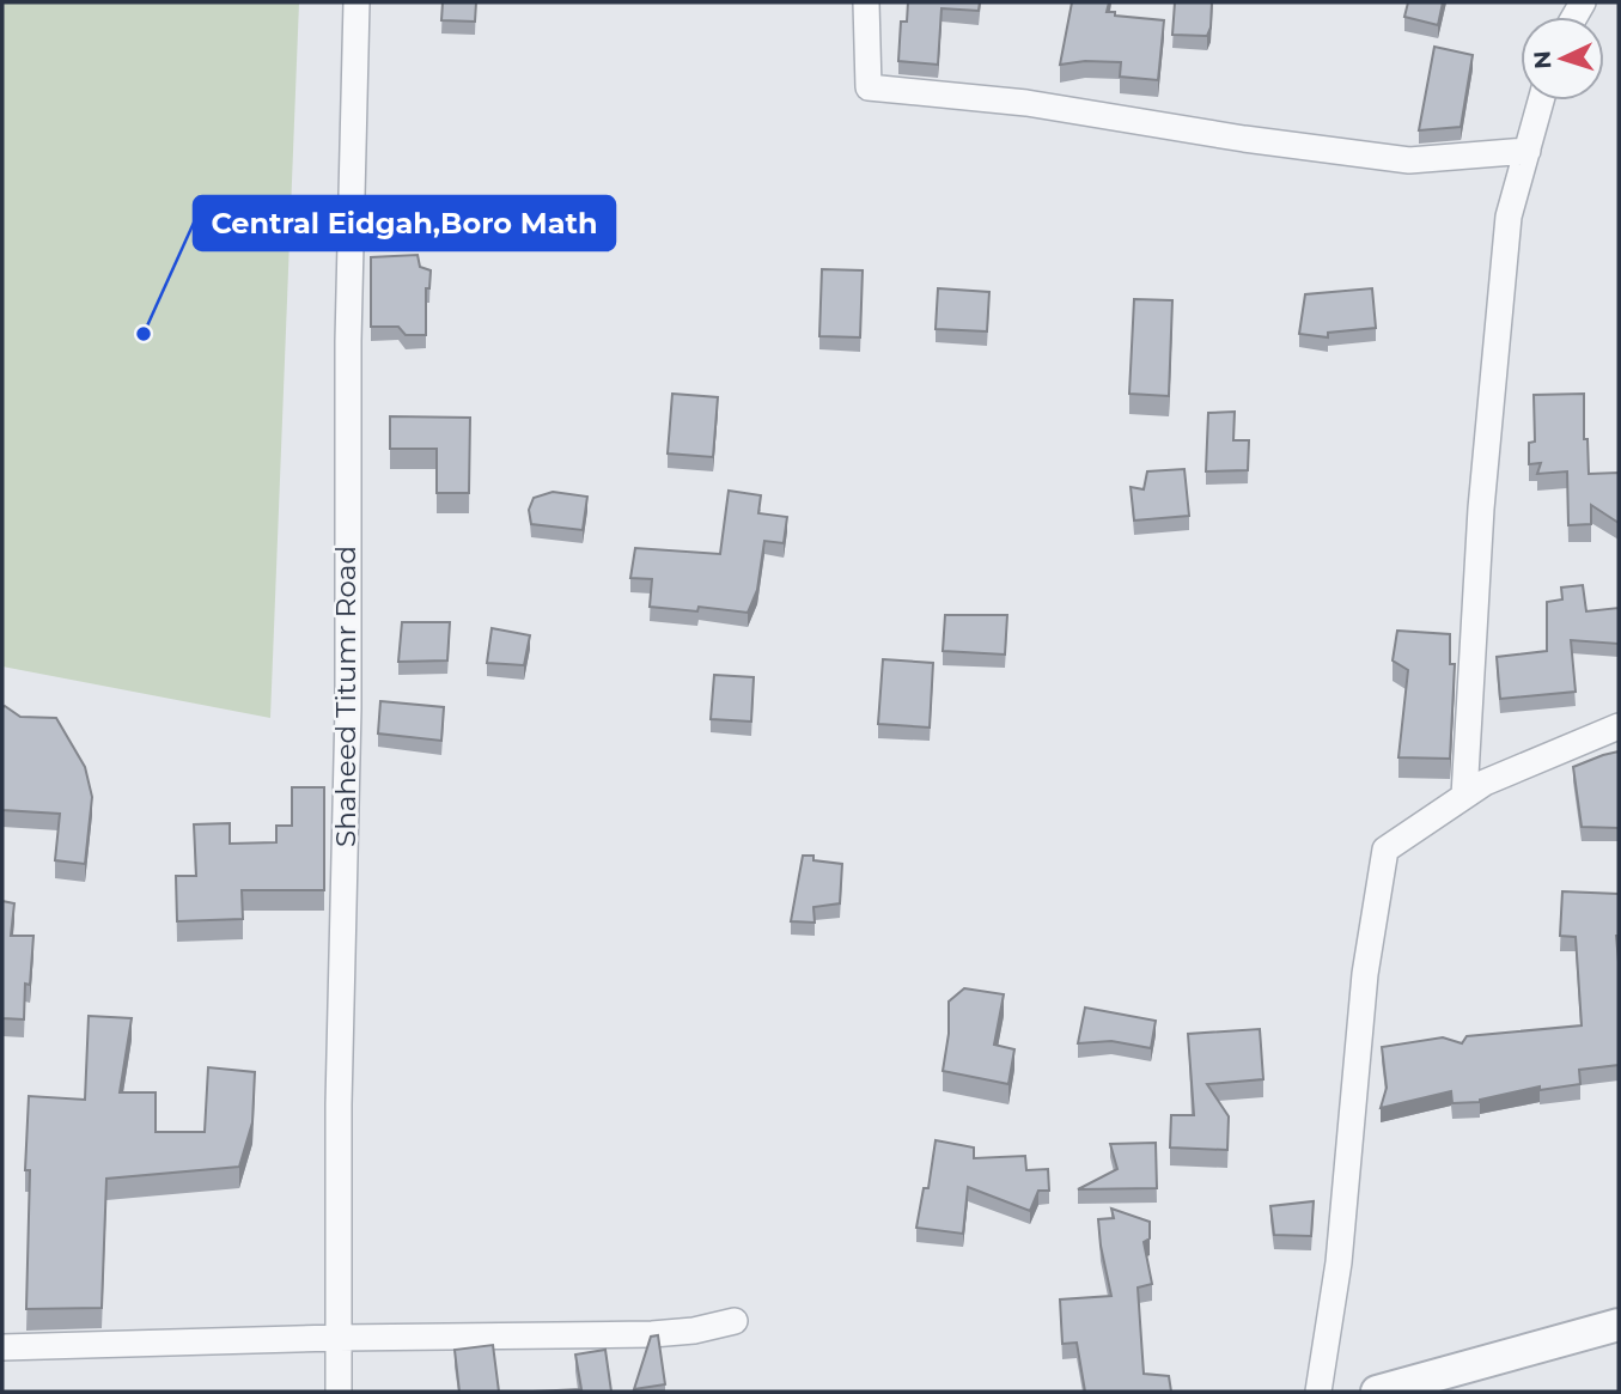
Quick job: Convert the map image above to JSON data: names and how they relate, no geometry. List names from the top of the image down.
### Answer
{
  "streets": {
    "street": ["Shaheed Titumr Road"]
  },
  "places": ["Central Eidgah,Boro Math"],
  "north": "left"
}
